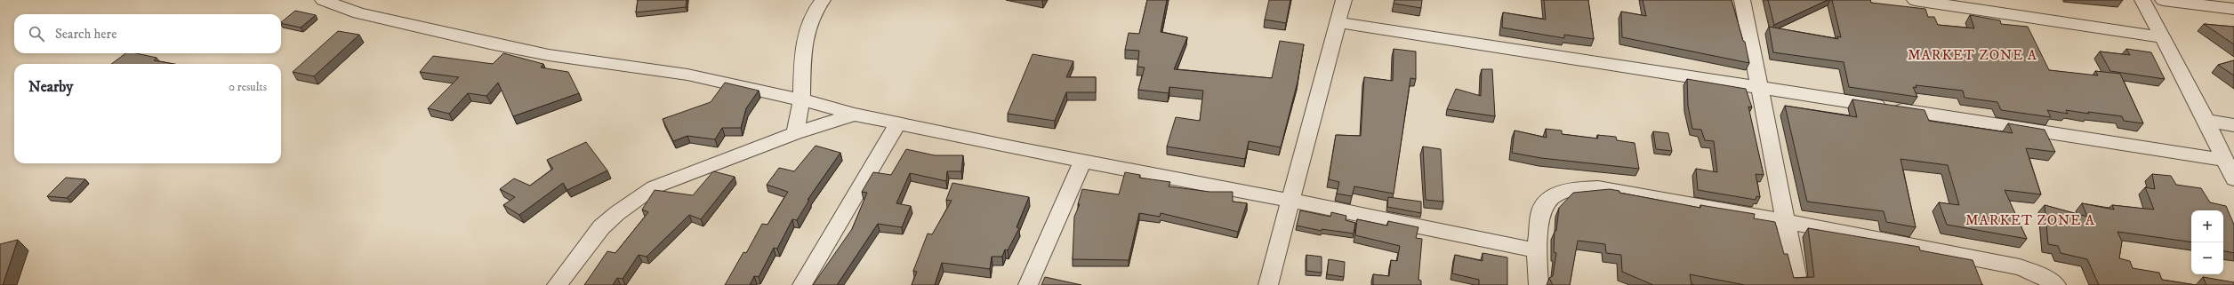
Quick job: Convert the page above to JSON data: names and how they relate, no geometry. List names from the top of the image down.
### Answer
{
  "districts": ["MARKET ZONE A", "MARKET ZONE A"],
  "page": {
    "search": "Search here",
    "heading": ["Nearby", "0 results"],
    "map_buttons": ["+", "−"]
  }
}
